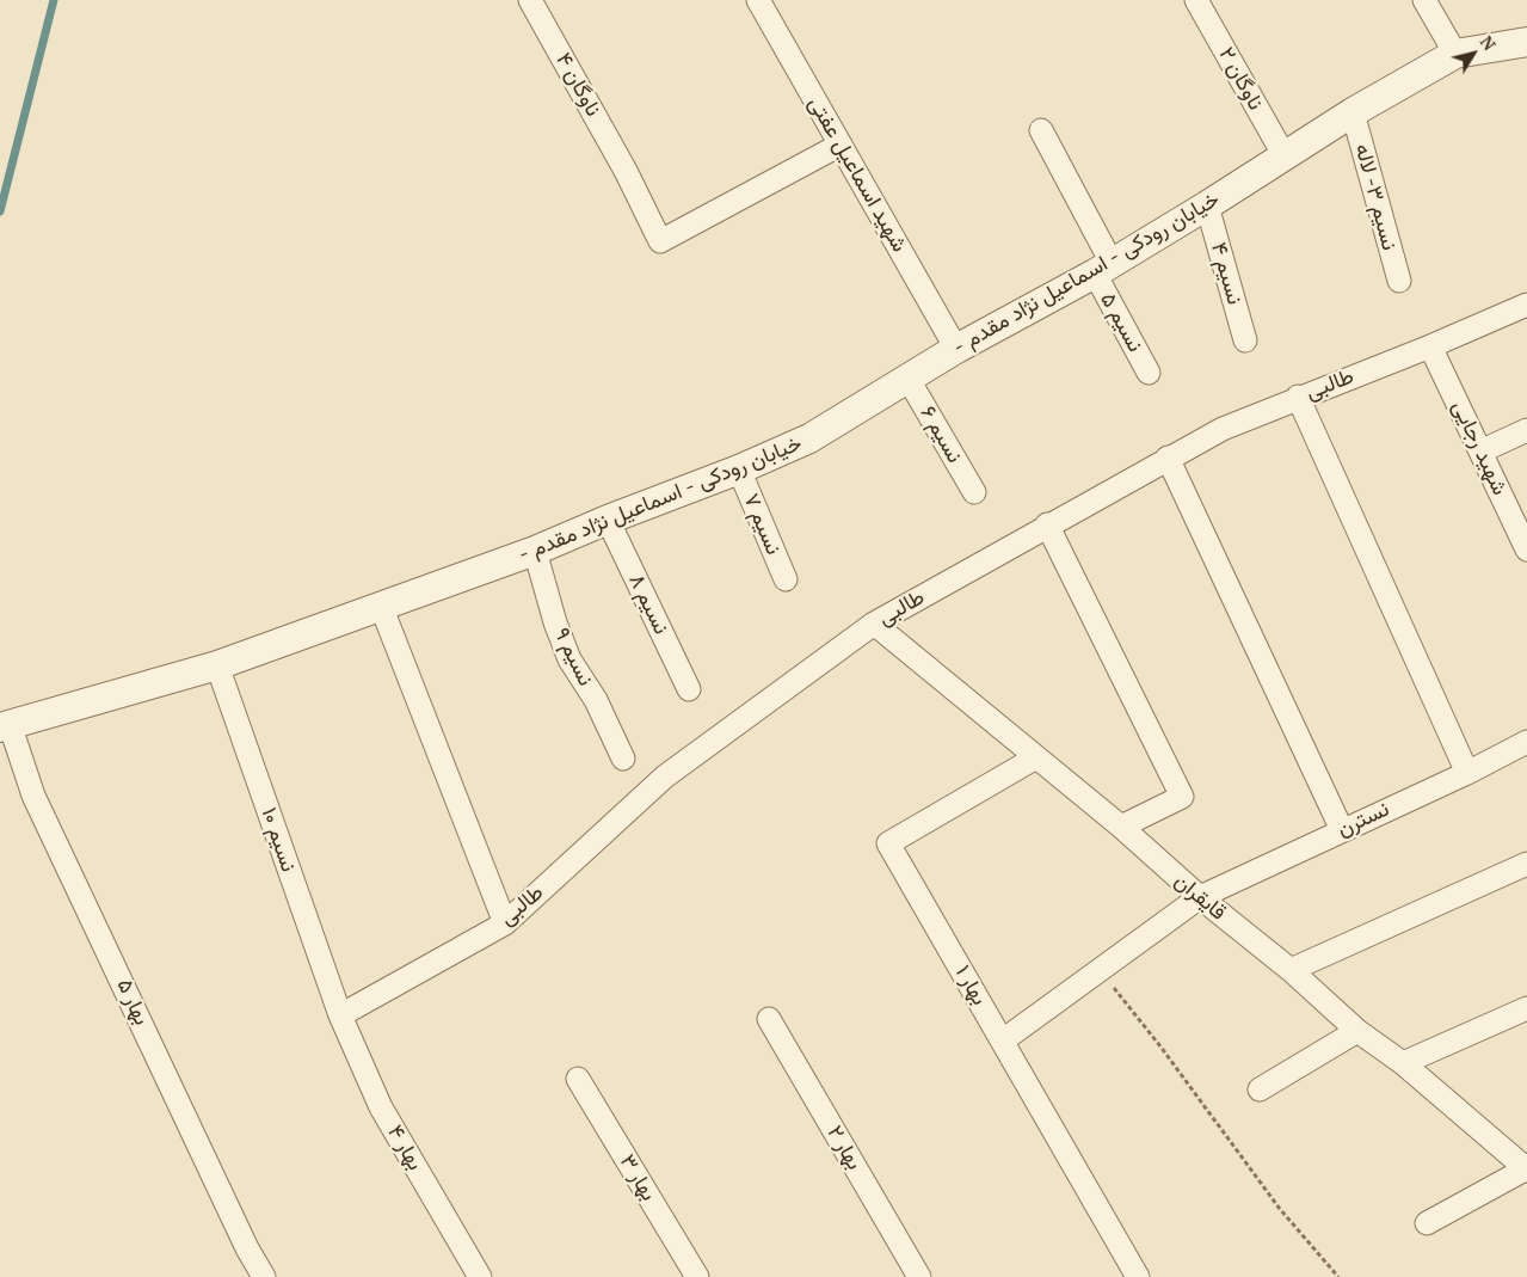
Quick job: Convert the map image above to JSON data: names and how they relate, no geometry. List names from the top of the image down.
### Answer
{
  "streets": {
    "street": [
      "ناوگان ۲",
      "ناوگان ۴",
      "شهید اسماعیل عفتی",
      "نسیم ۳- لاله",
      "- خیابان رودکی - اسماعیل نژاد مقدم",
      "نسیم ۴",
      "نسیم ۵",
      "طالبی",
      "نسیم ۶",
      "شهید رجایی",
      "نسیم ۷",
      "نسیم ۸",
      "نسیم ۹",
      "نسترن",
      "نسیم ۱۰",
      "قایقران",
      "بهار ۱",
      "بهار ۵",
      "بهار ۴",
      "بهار ۲",
      "بهار ۳"
    ]
  },
  "crossings": [
    ["ناوگان ۲", "- خیابان رودکی - اسماعیل نژاد مقدم"],
    ["ناوگان ۴", "شهید اسماعیل عفتی"],
    ["شهید اسماعیل عفتی", "- خیابان رودکی - اسماعیل نژاد مقدم"],
    ["نسیم ۳- لاله", "- خیابان رودکی - اسماعیل نژاد مقدم"],
    ["- خیابان رودکی - اسماعیل نژاد مقدم", "نسیم ۴"],
    ["- خیابان رودکی - اسماعیل نژاد مقدم", "نسیم ۵"],
    ["- خیابان رودکی - اسماعیل نژاد مقدم", "نسیم ۶"],
    ["- خیابان رودکی - اسماعیل نژاد مقدم", "نسیم ۷"],
    ["- خیابان رودکی - اسماعیل نژاد مقدم", "نسیم ۸"],
    ["- خیابان رودکی - اسماعیل نژاد مقدم", "نسیم ۹"],
    ["- خیابان رودکی - اسماعیل نژاد مقدم", "نسیم ۱۰"],
    ["- خیابان رودکی - اسماعیل نژاد مقدم", "بهار ۵"],
    ["طالبی", "شهید رجایی"],
    ["طالبی", "نسیم ۱۰"],
    ["طالبی", "قایقران"],
    ["طالبی", "بهار ۴"],
    ["نسترن", "قایقران"],
    ["نسترن", "بهار ۱"],
    ["نسیم ۱۰", "بهار ۴"],
    ["قایقران", "بهار ۱"]
  ],
  "north": "top right"
}
